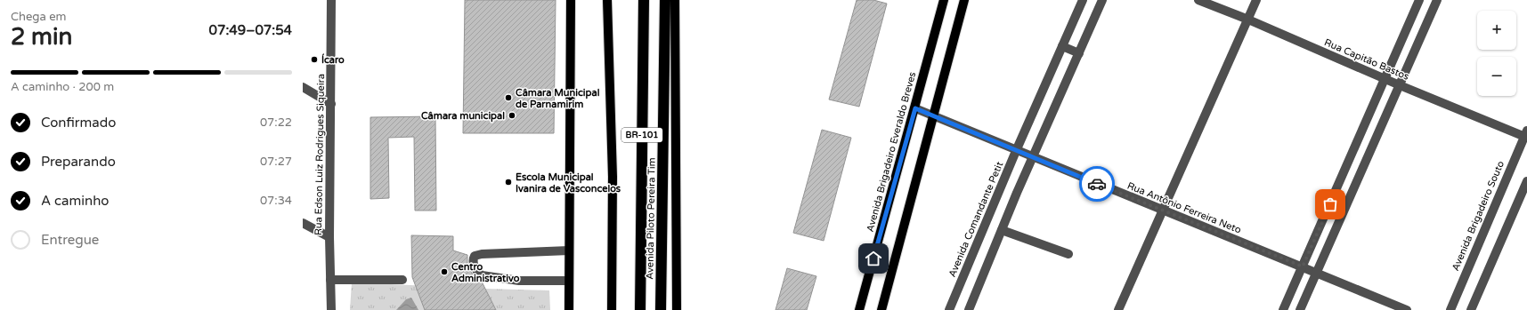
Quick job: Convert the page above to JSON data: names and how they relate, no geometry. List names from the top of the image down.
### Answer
{
  "streets": {
    "highway": ["BR-101", "Avenida Piloto Pereira Tim"],
    "main road": ["Avenida Brigadeiro Everaldo Breves"],
    "street": [
      "Rua Capitão Bastos",
      "Rua Edson Luiz Rodrigues Siqueira",
      "Rua Antônio Ferreira Neto",
      "Avenida Brigadeiro Souto",
      "Avenida Comandante Petit"
    ]
  },
  "crossings": [
    ["Rua Capitão Bastos", "Avenida Brigadeiro Souto"],
    ["Avenida Brigadeiro Everaldo Breves", "Rua Antônio Ferreira Neto"],
    ["Rua Antônio Ferreira Neto", "Avenida Comandante Petit"]
  ],
  "places": [
    "Ícaro",
    "Câmara Municipal de Parnamirim",
    "Câmara municipal",
    "Escola Municipal Ivanira de Vasconcelos",
    "Centro Administrativo"
  ],
  "page": {
    "heading": ["2 min", "Chega em", "07:49–07:54"],
    "map_buttons": ["+", "−"],
    "bar": "A caminho · 200 m",
    "list": [
      ["Confirmado", "07:22"],
      ["Preparando", "07:27"],
      ["A caminho", "07:34"],
      "Entregue"
    ]
  }
}
